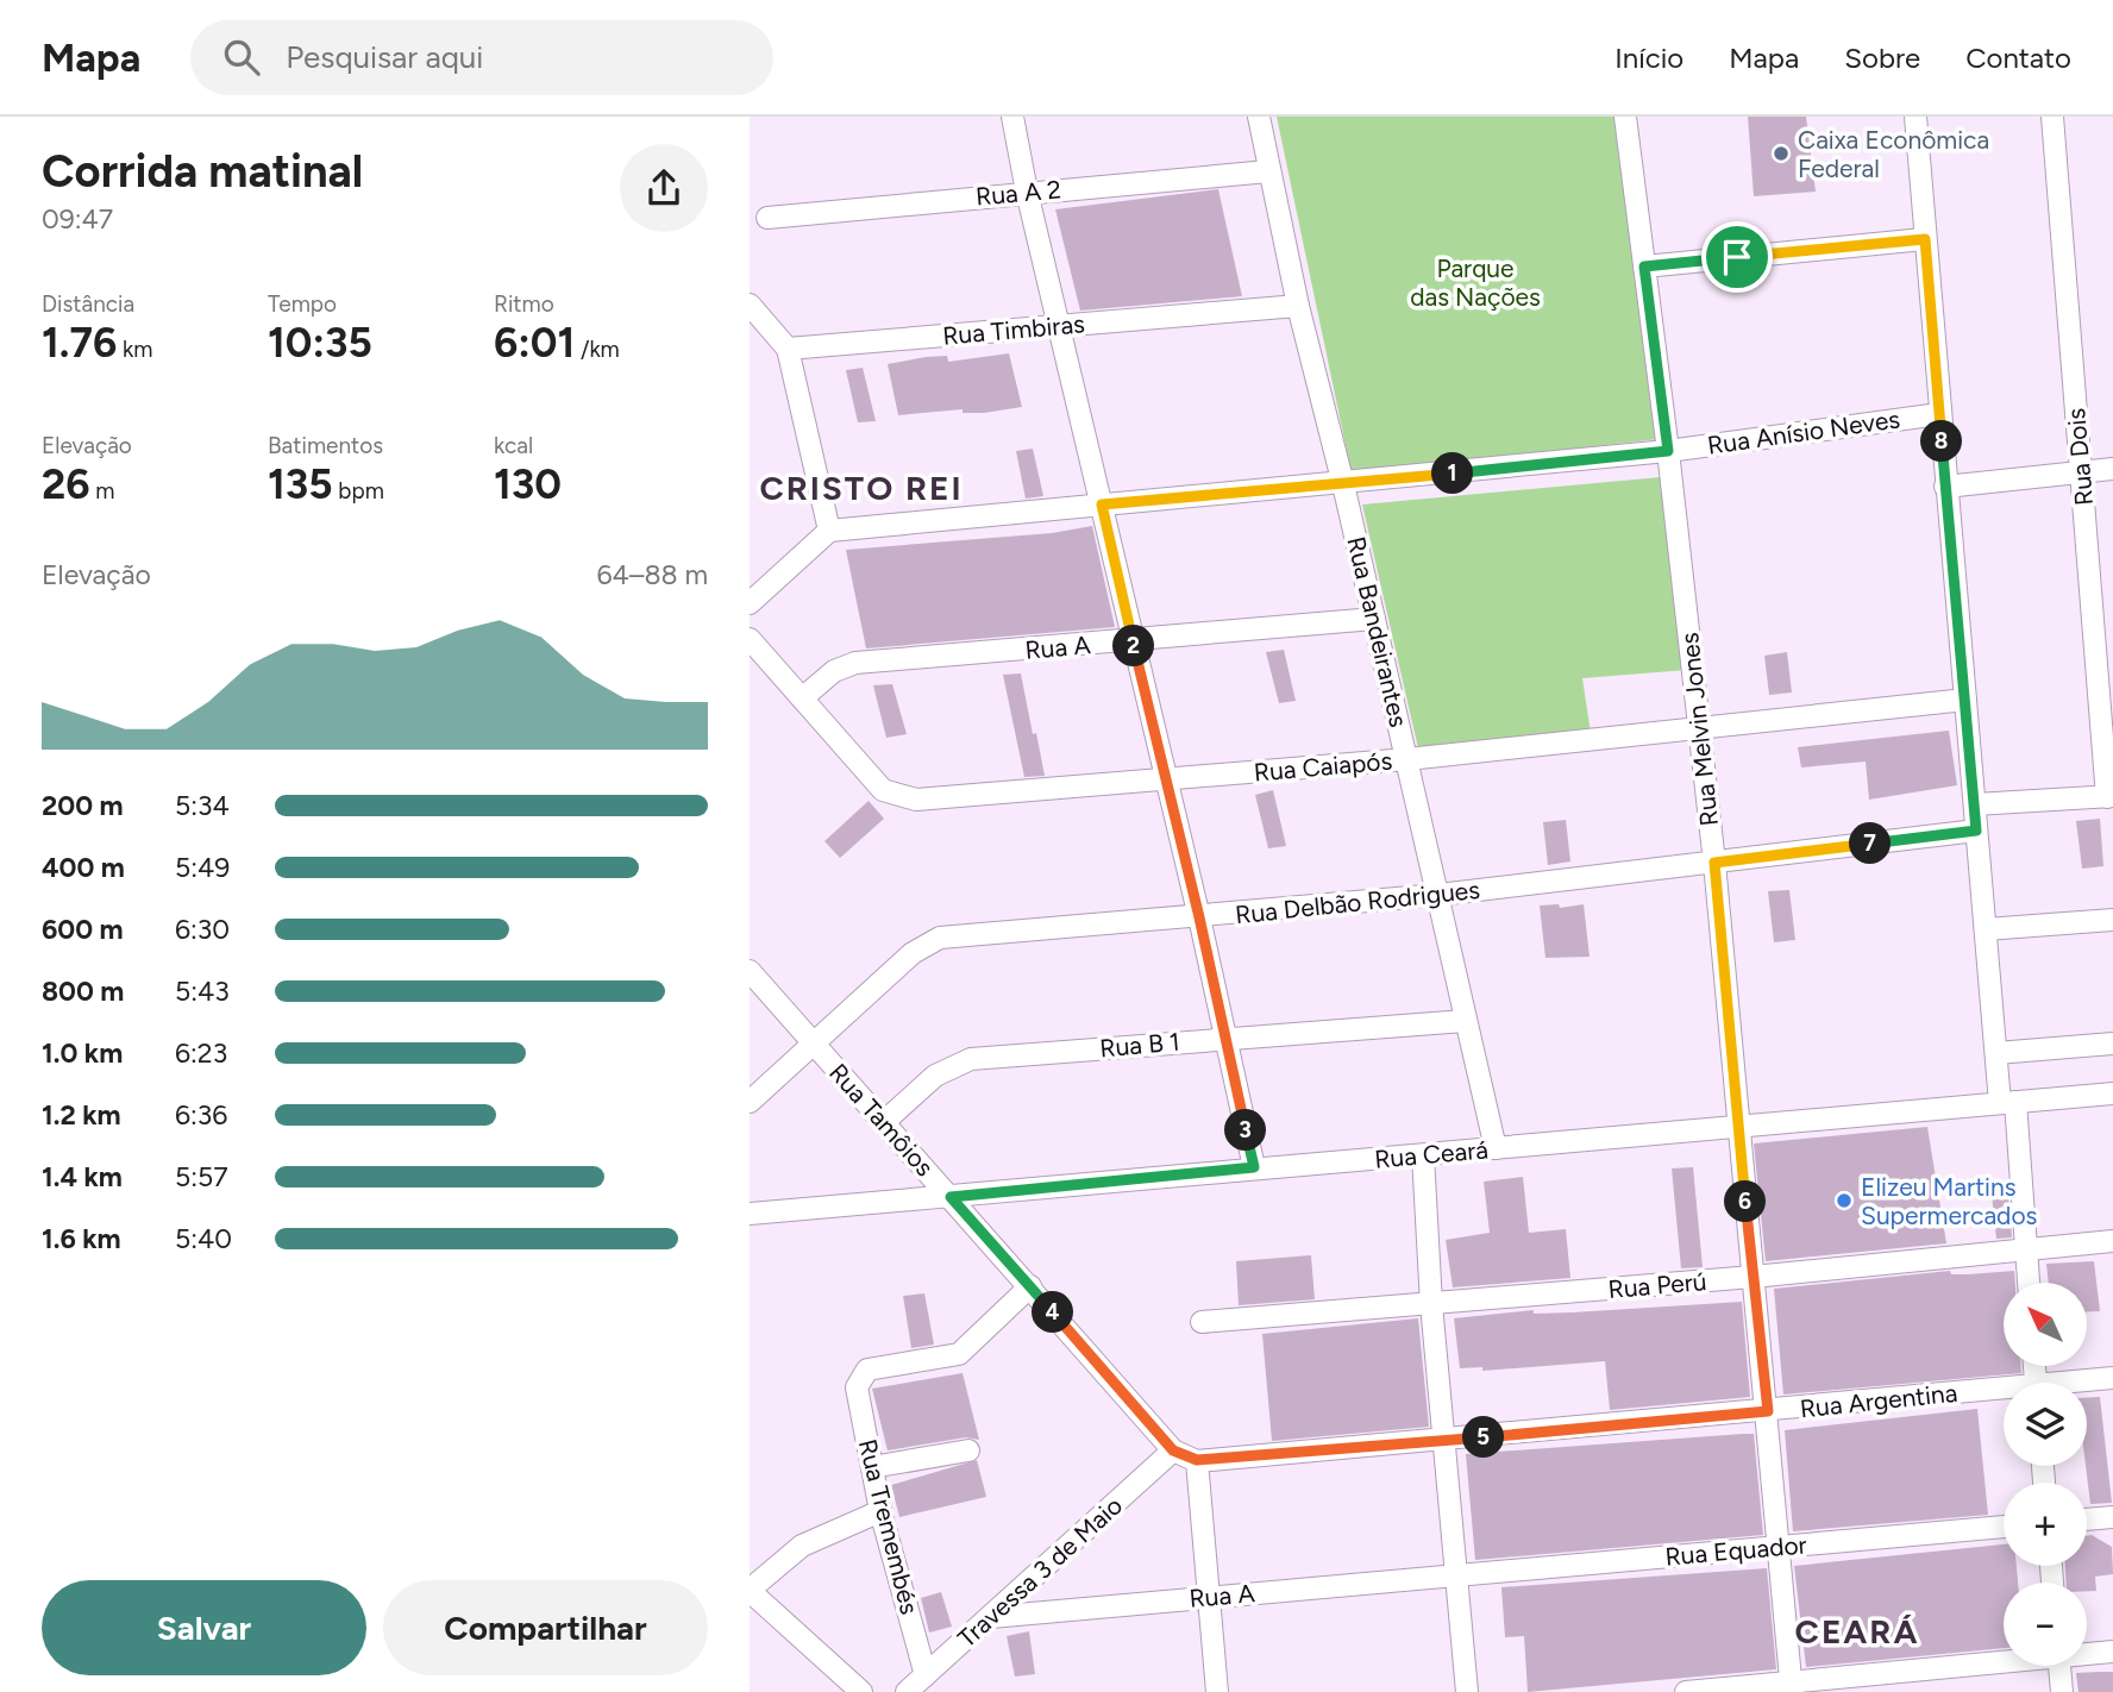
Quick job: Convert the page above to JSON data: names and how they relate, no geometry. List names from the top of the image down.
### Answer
{
  "streets": {
    "street": [
      "Rua A 2",
      "Rua Timbiras",
      "Rua Anísio Neves",
      "Rua Dois",
      "Rua Bandeirantes",
      "Rua A",
      "Rua Melvin Jones",
      "Rua Caiapós",
      "Rua Delbão Rodrigues",
      "Rua B 1",
      "Rua Tamôios",
      "Rua Ceará",
      "Rua Perú",
      "Rua Argentina",
      "Rua Tremembés",
      "Rua Equador",
      "Travessa 3 de Maio"
    ]
  },
  "crossings": [
    ["Rua A 2", "Rua Bandeirantes"],
    ["Rua Timbiras", "Rua Bandeirantes"],
    ["Rua Anísio Neves", "Rua Bandeirantes"],
    ["Rua Anísio Neves", "Rua Melvin Jones"],
    ["Rua Bandeirantes", "Rua A"],
    ["Rua Bandeirantes", "Rua Caiapós"],
    ["Rua Bandeirantes", "Rua Delbão Rodrigues"],
    ["Rua Bandeirantes", "Rua B 1"],
    ["Rua Bandeirantes", "Rua Ceará"],
    ["Rua A", "Rua Caiapós"],
    ["Rua A", "Rua Equador"],
    ["Rua A", "Travessa 3 de Maio"],
    ["Rua Melvin Jones", "Rua Caiapós"],
    ["Rua Melvin Jones", "Rua Delbão Rodrigues"],
    ["Rua Melvin Jones", "Rua Ceará"],
    ["Rua Melvin Jones", "Rua Perú"],
    ["Rua Melvin Jones", "Rua Argentina"],
    ["Rua Melvin Jones", "Rua Equador"],
    ["Rua Delbão Rodrigues", "Rua Tamôios"],
    ["Rua B 1", "Rua Tamôios"],
    ["Rua Tamôios", "Rua Ceará"],
    ["Rua Tamôios", "Rua Argentina"],
    ["Rua Tamôios", "Rua Tremembés"],
    ["Rua Tamôios", "Travessa 3 de Maio"],
    ["Rua Tremembés", "Travessa 3 de Maio"]
  ],
  "districts": ["CRISTO REI", "CEARÁ"],
  "parks": ["Parque das Nações"],
  "places": ["Caixa Econômica Federal", "Elizeu Martins Supermercados"],
  "north": "top left",
  "page": {
    "header": "Mapa",
    "search": "Pesquisar aqui",
    "nav": [
      "Início",
      "Mapa",
      "Sobre",
      "Contato"
    ],
    "heading": ["Corrida matinal", "09:47"],
    "stats": [
      ["Distância", "1.76 km"],
      ["Tempo", "10:35"],
      ["Ritmo", "6:01 /km"],
      ["Elevação", "26 m"],
      ["Batimentos", "135 bpm"],
      ["kcal", "130"]
    ],
    "pins": [
      "8",
      "1",
      "2",
      "7",
      "3",
      "6",
      "4",
      "5"
    ],
    "chart": ["Elevação", "64–88 m"],
    "list": [
      {
        "name": "200 m",
        "note": "5:34"
      },
      {
        "name": "400 m",
        "note": "5:49"
      },
      {
        "name": "600 m",
        "note": "6:30"
      },
      {
        "name": "800 m",
        "note": "5:43"
      },
      {
        "name": "1.0 km",
        "note": "6:23"
      },
      {
        "name": "1.2 km",
        "note": "6:36"
      },
      {
        "name": "1.4 km",
        "note": "5:57"
      },
      {
        "name": "1.6 km",
        "note": "5:40"
      }
    ],
    "map_buttons": ["+", "−"],
    "buttons": ["Salvar", "Compartilhar"]
  }
}
